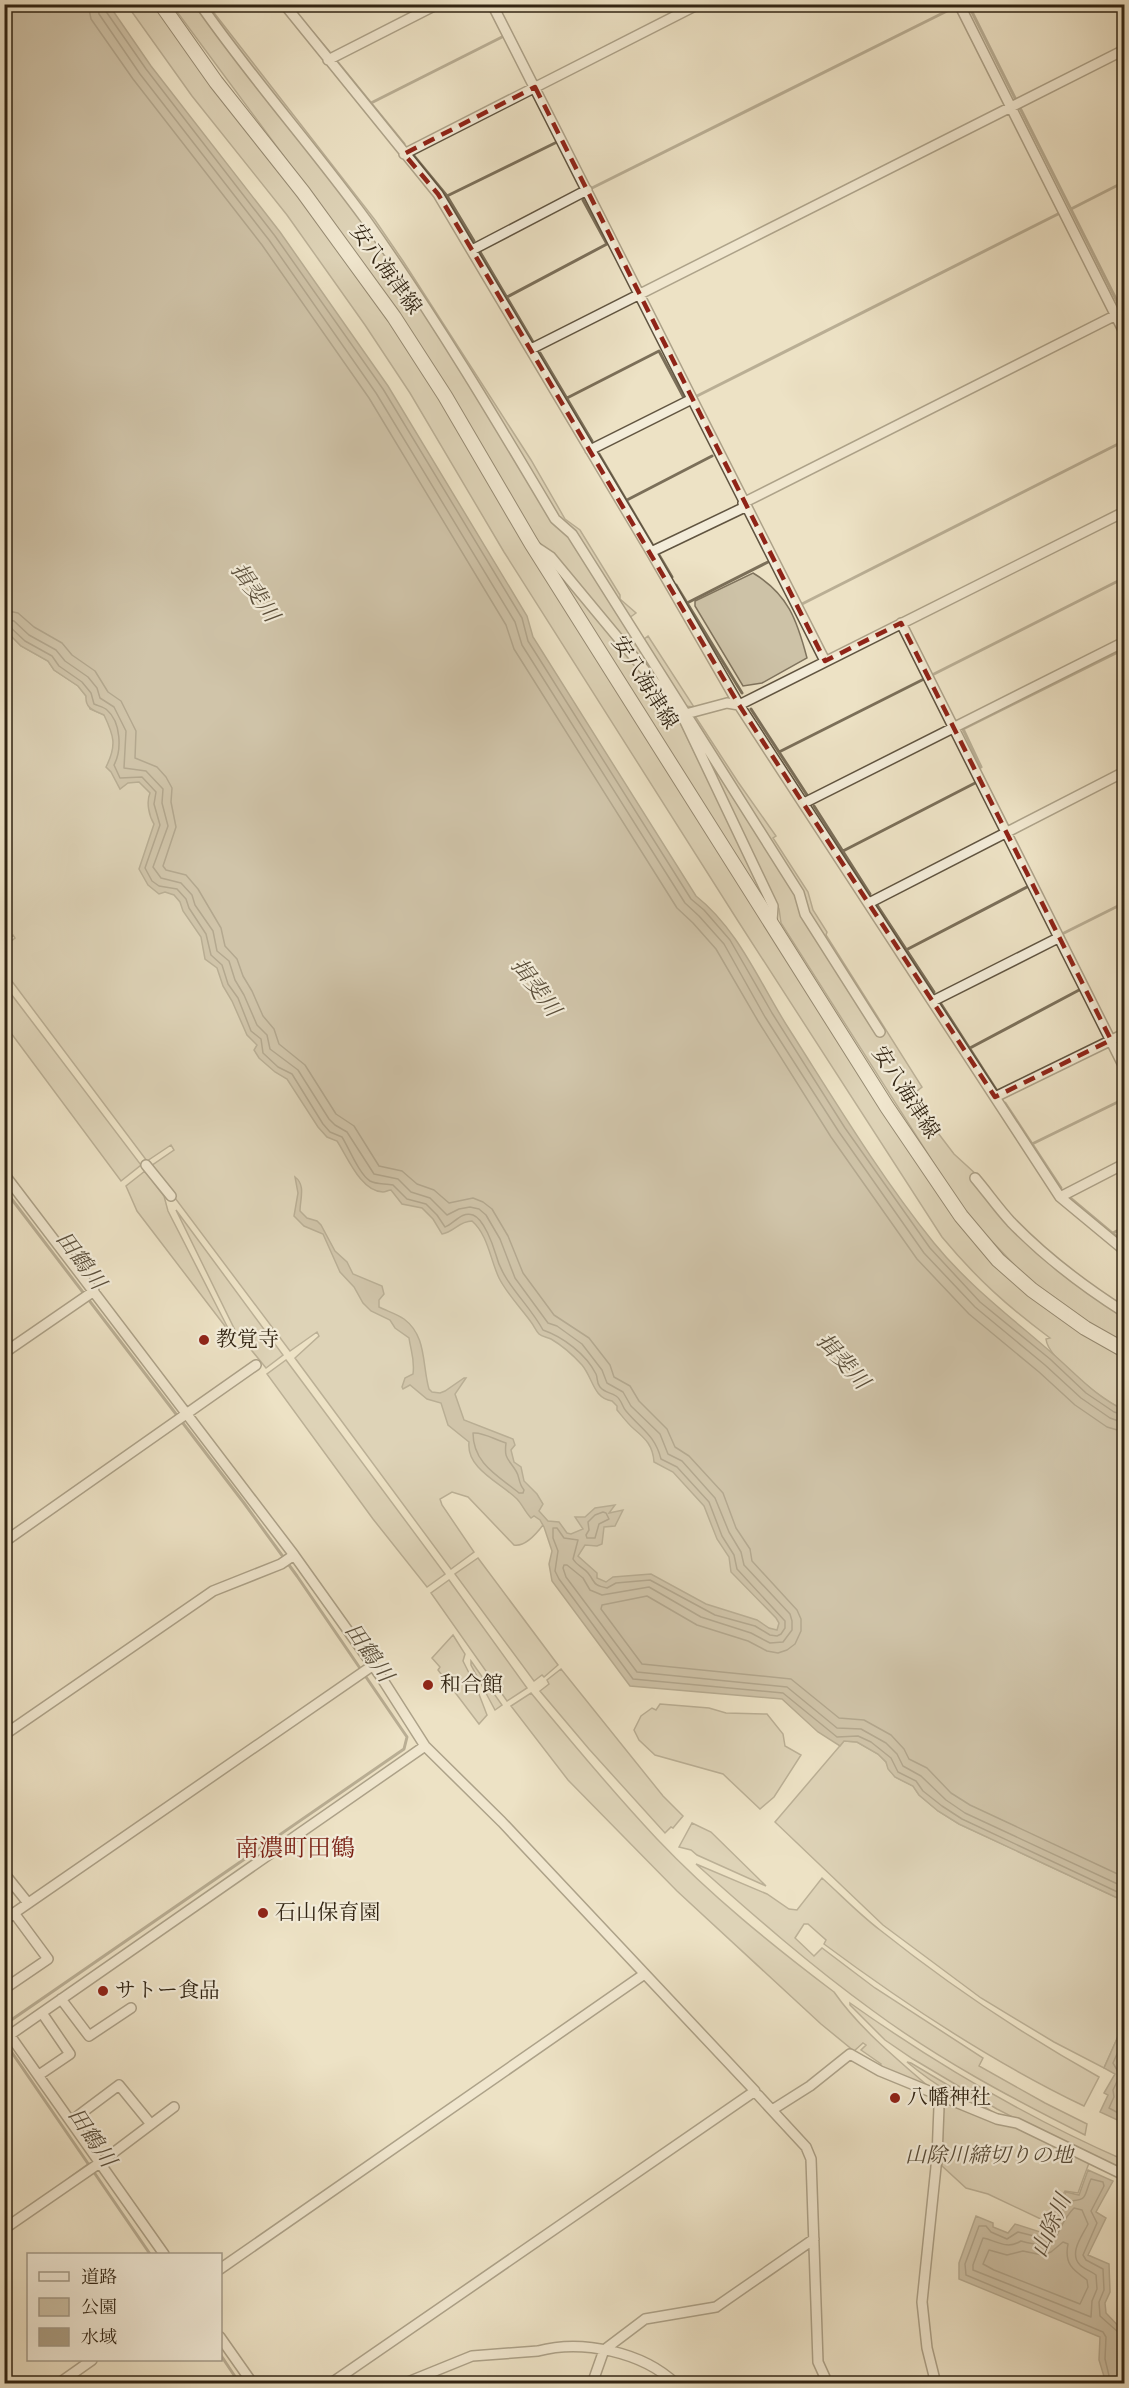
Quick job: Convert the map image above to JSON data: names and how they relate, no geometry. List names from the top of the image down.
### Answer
{
  "streets": {
    "main road": ["安八海津線"]
  },
  "districts": ["南濃町田鶴"],
  "water": ["揖斐川", "田鶴川", "山除川"],
  "parks": ["山除川締切りの地"],
  "places": [
    "教覚寺",
    "和合館",
    "石山保育園",
    "サトー食品",
    "八幡神社"
  ],
  "legend": ["道路", "公園", "水域"]
}
